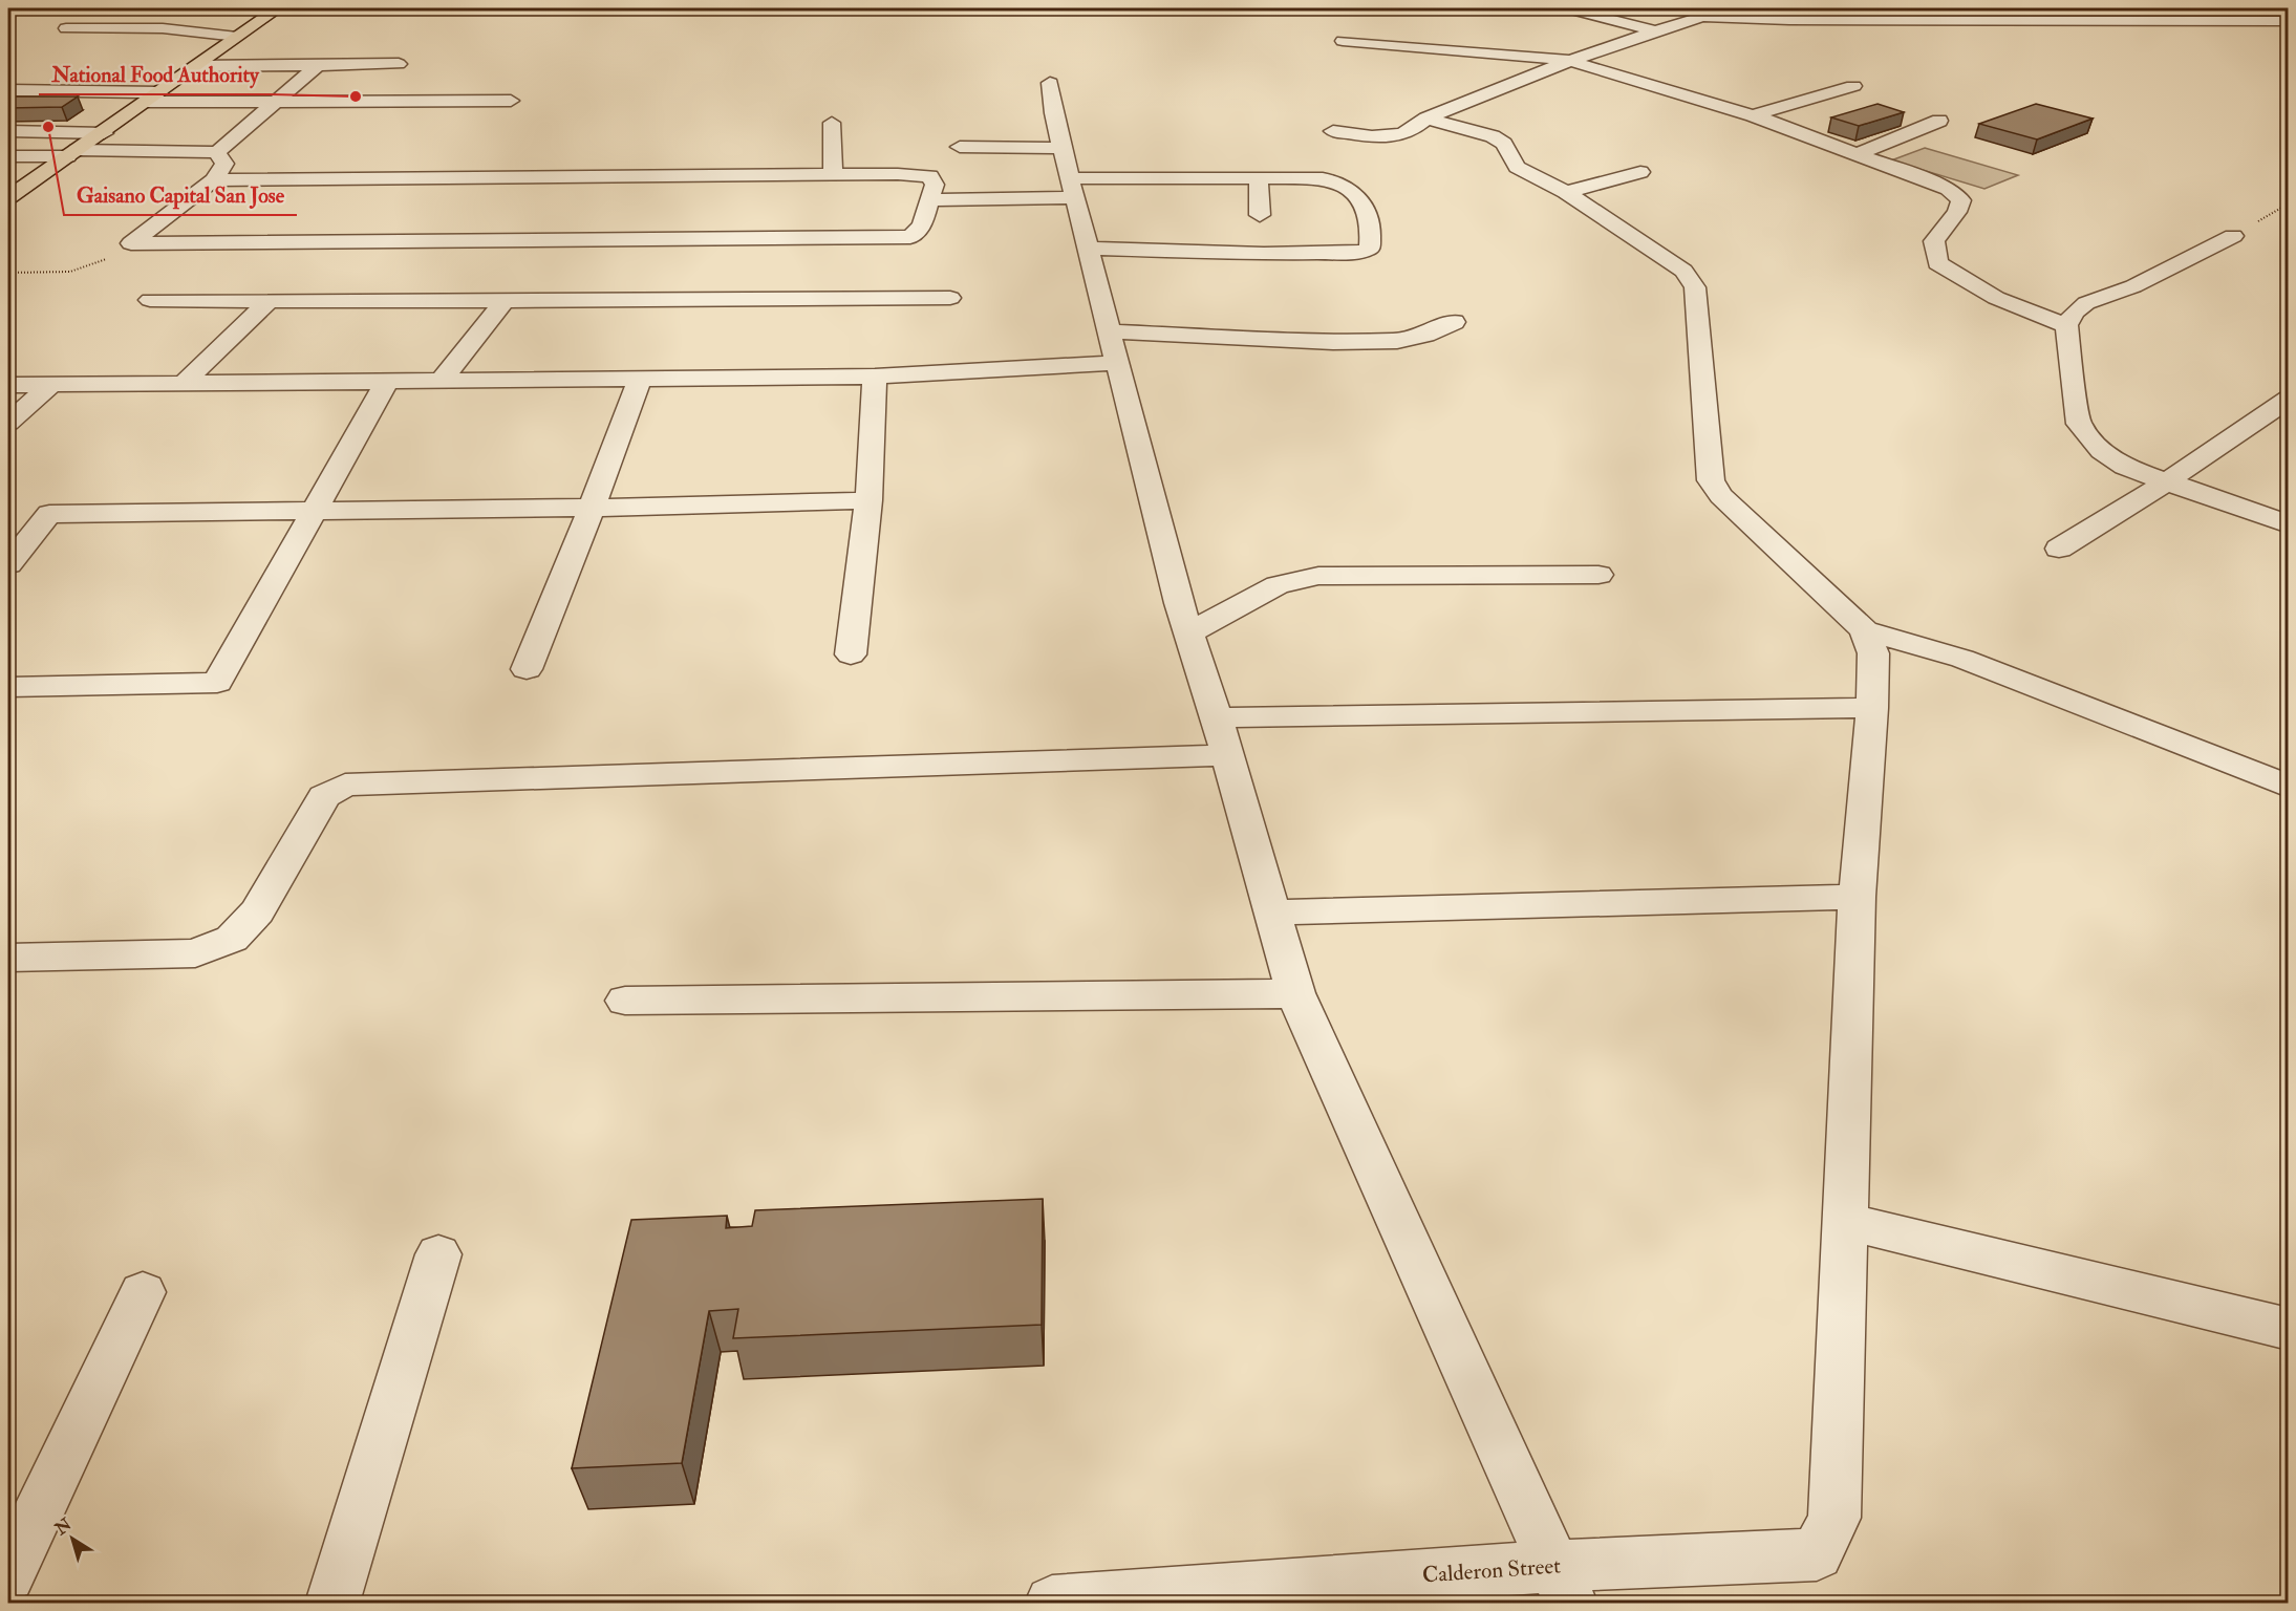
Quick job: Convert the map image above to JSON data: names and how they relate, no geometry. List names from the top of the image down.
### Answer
{
  "streets": {
    "street": ["Calderon Street"]
  },
  "places": ["National Food Authority", "Gaisano Capital San Jose"],
  "north": "top left"
}
